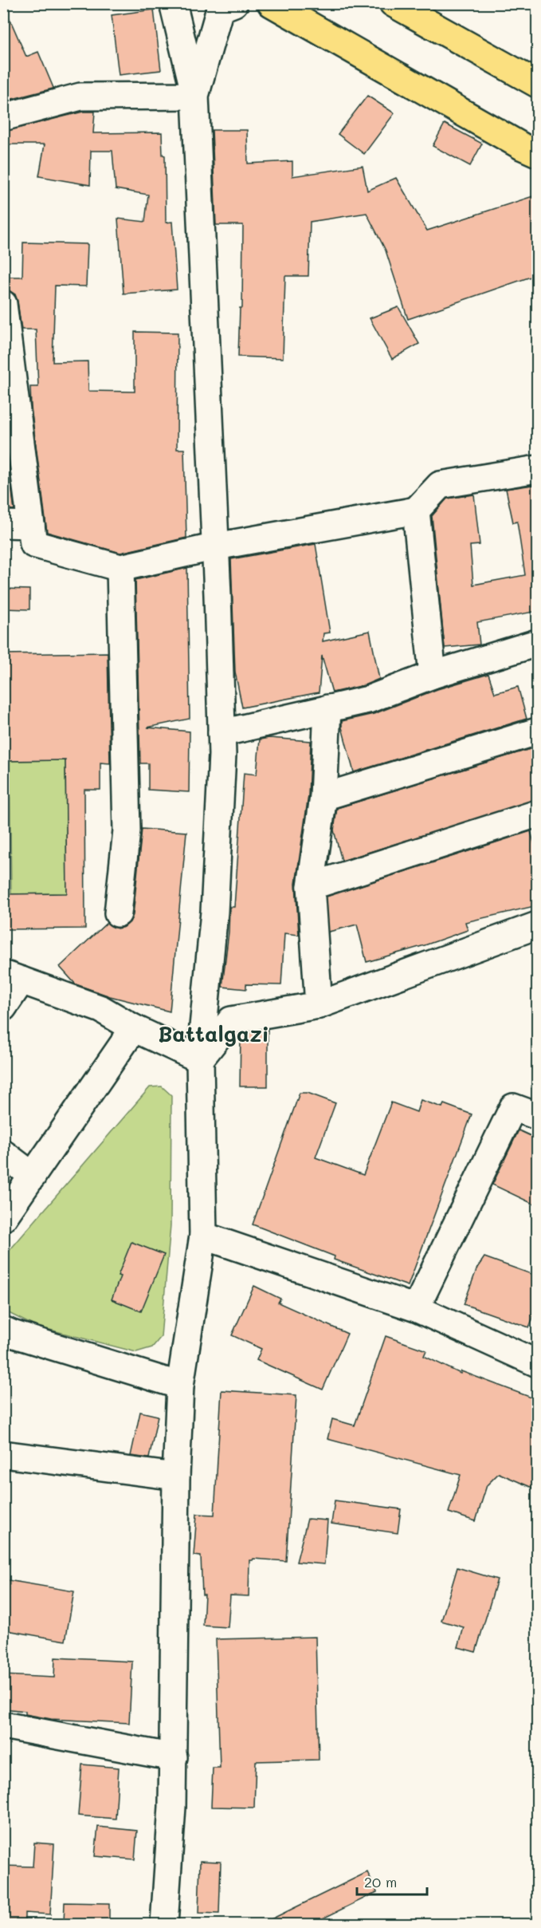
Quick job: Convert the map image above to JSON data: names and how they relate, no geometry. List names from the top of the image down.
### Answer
{
  "districts": ["Battalgazi"],
  "scale_bar": "20 m"
}
